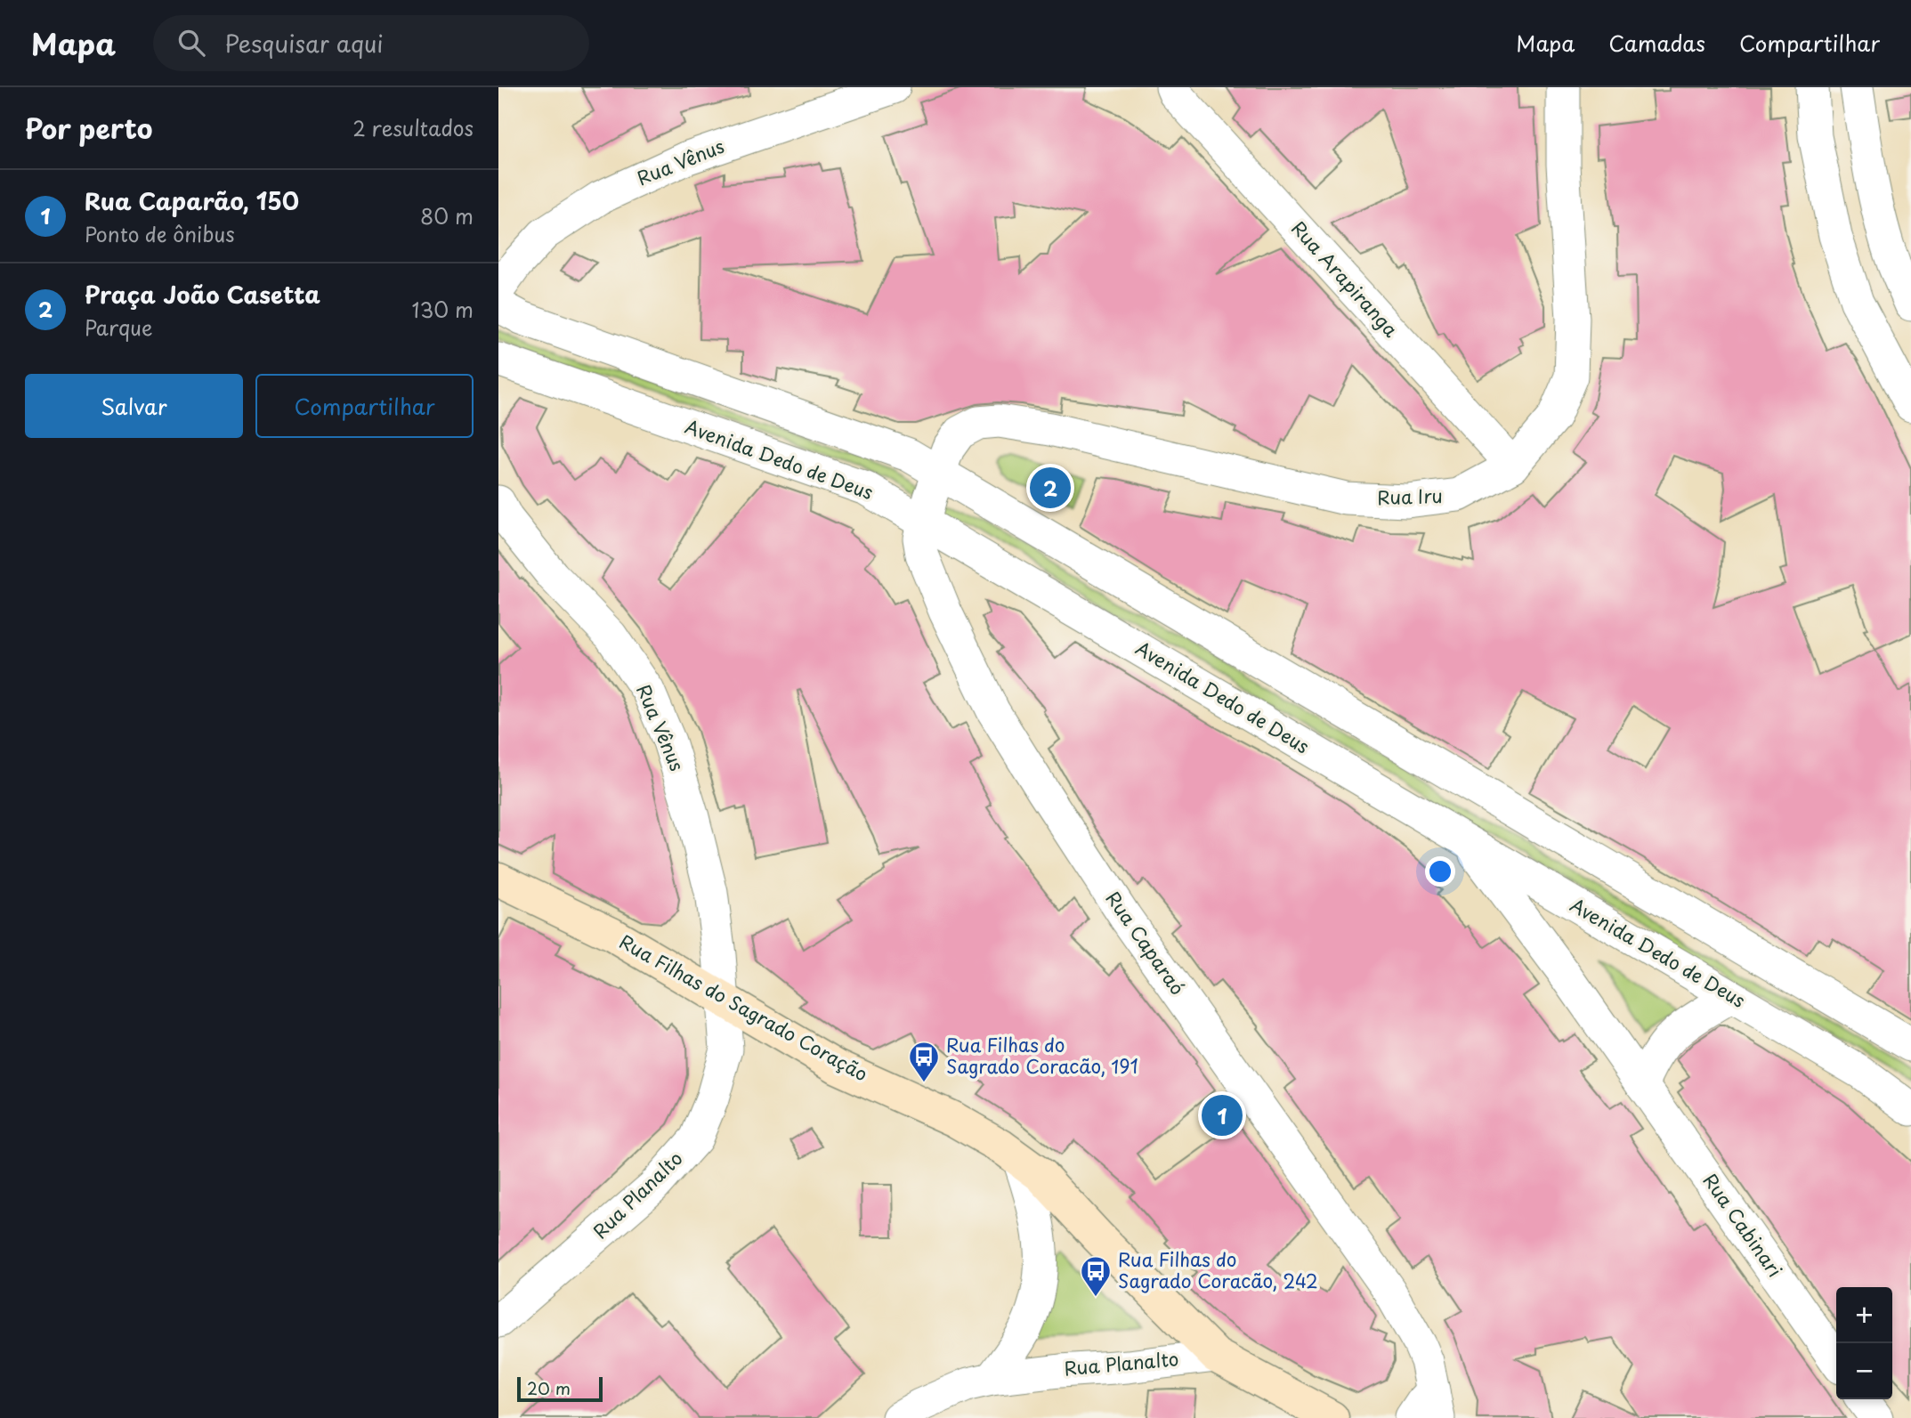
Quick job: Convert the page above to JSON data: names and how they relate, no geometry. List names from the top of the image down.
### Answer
{
  "streets": {
    "street": [
      "Rua Vênus",
      "Rua Arapiranga",
      "Avenida Dedo de Deus",
      "Rua Iru",
      "Rua Caparaó",
      "Rua Filhas do Sagrado Coração",
      "Rua Planalto",
      "Rua Cabinari"
    ]
  },
  "crossings": [
    ["Rua Vênus", "Rua Filhas do Sagrado Coração"],
    ["Rua Vênus", "Rua Planalto"],
    ["Rua Arapiranga", "Rua Iru"],
    ["Avenida Dedo de Deus", "Rua Caparaó"],
    ["Avenida Dedo de Deus", "Rua Cabinari"],
    ["Rua Iru", "Rua Caparaó"],
    ["Rua Filhas do Sagrado Coração", "Rua Planalto"]
  ],
  "places": {
    "bus stop": ["Rua Filhas do Sagrado Coracão, 191", "Rua Filhas do Sagrado Coracão, 242"]
  },
  "scale_bar": "20 m",
  "page": {
    "header": "Mapa",
    "search": "Pesquisar aqui",
    "nav": ["Mapa", "Camadas", "Compartilhar"],
    "heading": ["Por perto", "2 resultados"],
    "list": [
      {
        "mark": "1",
        "name": "Rua Caparão, 150",
        "note": "Ponto de ônibus",
        "value": "80 m"
      },
      {
        "mark": "2",
        "name": "Praça João Casetta",
        "note": "Parque",
        "value": "130 m"
      }
    ],
    "buttons": ["Salvar", "Compartilhar"],
    "pins": ["2", "1"],
    "map_buttons": ["+", "−"],
    "scale": "20 m"
  }
}
